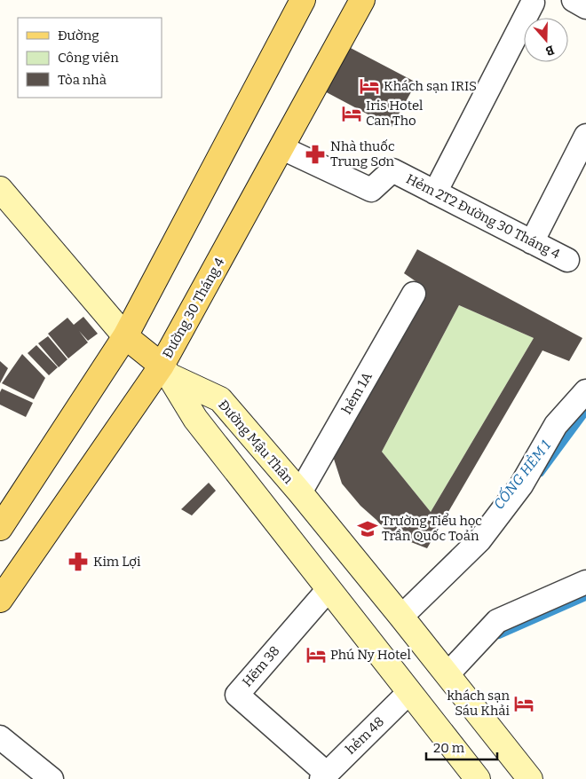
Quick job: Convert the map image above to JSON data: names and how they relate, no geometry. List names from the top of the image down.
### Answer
{
  "streets": {
    "main road": ["Đường 30 Tháng 4", "Đường Mậu Thân"],
    "street": [
      "Hẻm 2T2 Đường 30 Tháng 4",
      "hẻm 1A",
      "Hẽm 38",
      "hẻm 48"
    ]
  },
  "crossings": [
    ["Hẻm 2T2 Đường 30 Tháng 4", "Đường 30 Tháng 4"],
    ["Đường 30 Tháng 4", "Đường Mậu Thân"],
    ["hẻm 1A", "Đường Mậu Thân"],
    ["Hẽm 38", "hẻm 48"]
  ],
  "water": ["CỐNG HẺM 1"],
  "places": {
    "hotel": [
      "Khách sạn IRIS",
      "Iris Hotel Can Tho",
      "Phú Ny Hotel",
      "khách sạn Sáu Khải"
    ],
    "pharmacy": ["Nhà thuốc Trung Sơn", "Kim Lợi"],
    "school or university": ["Trường Tiểu học Trần Quốc Toản"]
  },
  "legend": ["Đường", "Công viên", "Tòa nhà"],
  "scale_bar": "20 m",
  "north": "bottom"
}
